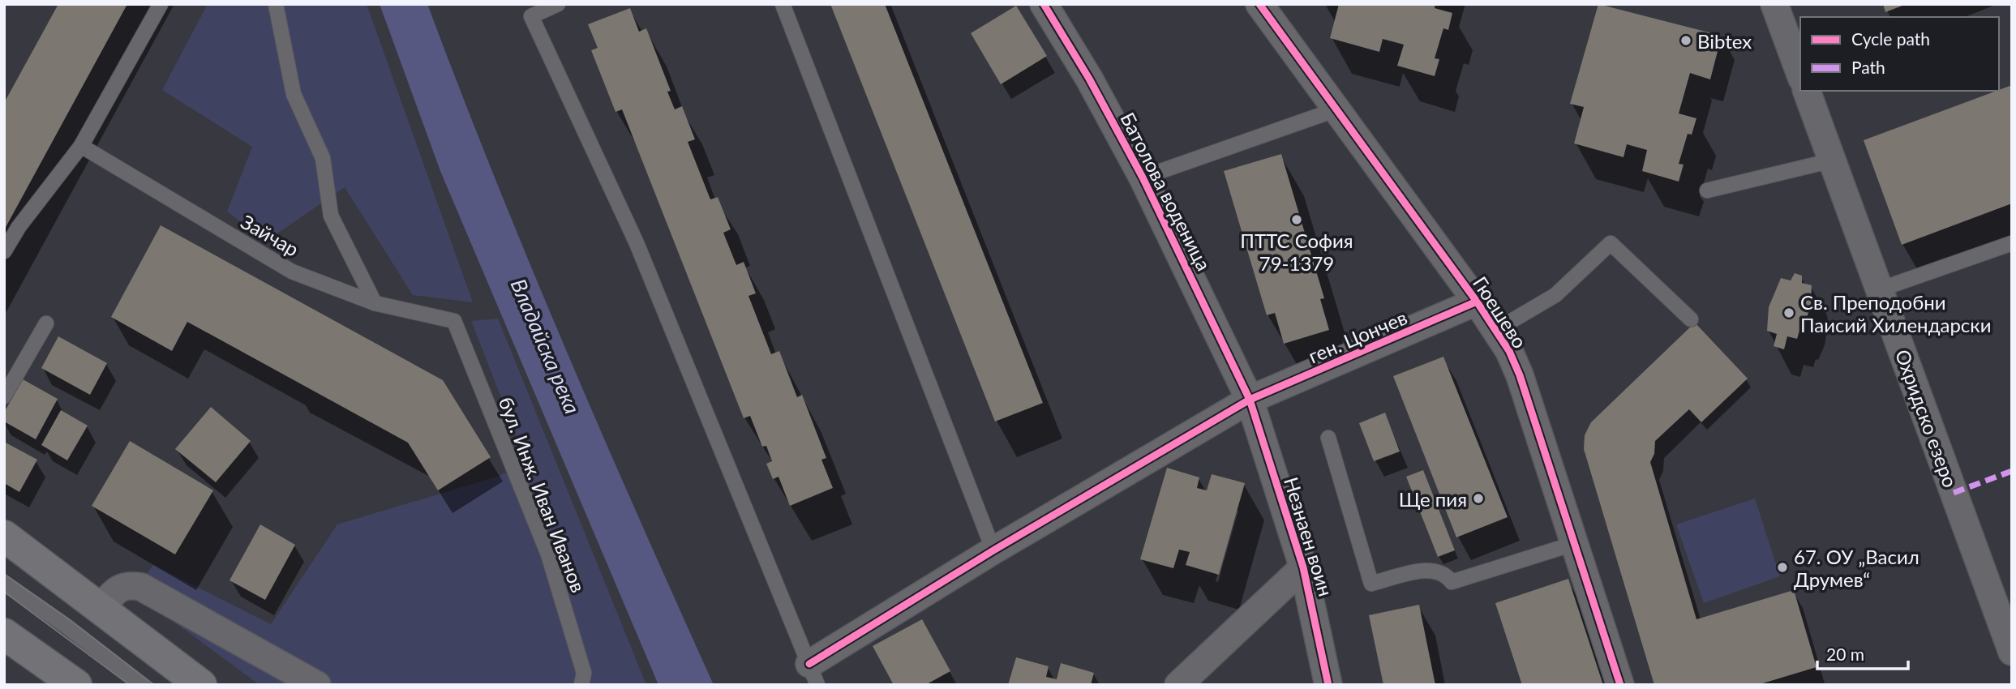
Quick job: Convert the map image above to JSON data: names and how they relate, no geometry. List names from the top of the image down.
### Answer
{
  "streets": {
    "street": [
      "Батолова воденица",
      "Гюешево",
      "ген. Цончев",
      "Охридско езеро",
      "Незнаен воин"
    ],
    "lane": ["Зайчар", "бул. Инж. Иван Иванов"]
  },
  "crossings": [
    ["Батолова воденица", "ген. Цончев"],
    ["Батолова воденица", "Незнаен воин"],
    ["Зайчар", "бул. Инж. Иван Иванов"],
    ["Гюешево", "ген. Цончев"],
    ["ген. Цончев", "Незнаен воин"]
  ],
  "water": ["Владайска река"],
  "places": [
    "Bibtex",
    "ПТТС София 79-1379",
    "Св. Преподобни Паисий Хилендарски",
    "Ще пия",
    "67. ОУ „Васил Друмев“"
  ],
  "legend": ["Cycle path", "Path"],
  "scale_bar": "20 m"
}
